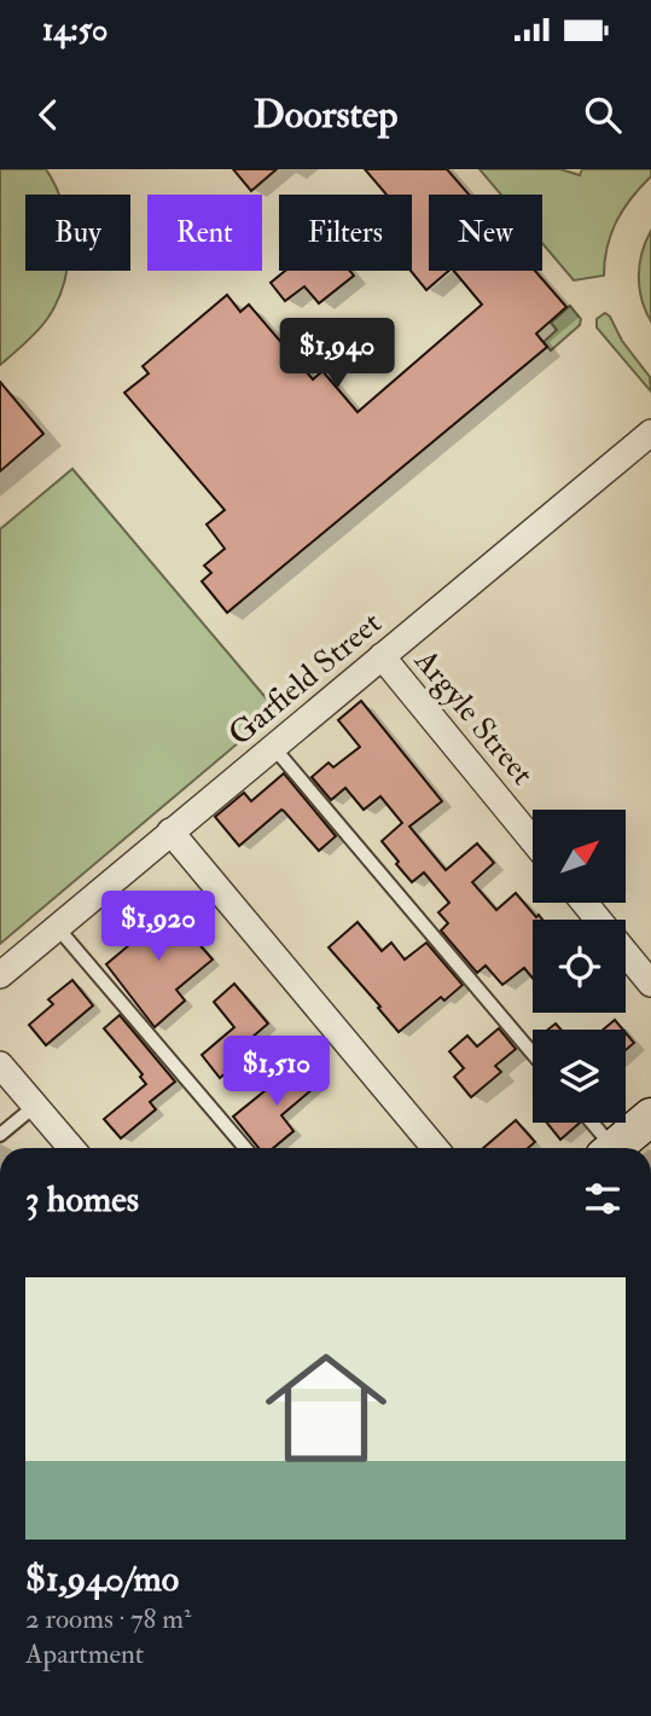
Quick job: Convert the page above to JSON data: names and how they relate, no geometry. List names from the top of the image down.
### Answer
{
  "streets": {
    "street": ["Garfield Street", "Argyle Street"]
  },
  "crossings": [
    ["Garfield Street", "Argyle Street"]
  ],
  "north": "top right",
  "page": {
    "status": "14:50",
    "header": "Doorstep",
    "chip": [
      "Buy",
      "Rent",
      "Filters",
      "New"
    ],
    "price": ["$1,940", "$1,920", "$1,510"],
    "heading": "3 homes",
    "list": [
      {
        "name": "$1,940/mo",
        "note": "2 rooms · 78 m² · Apartment"
      }
    ]
  }
}
